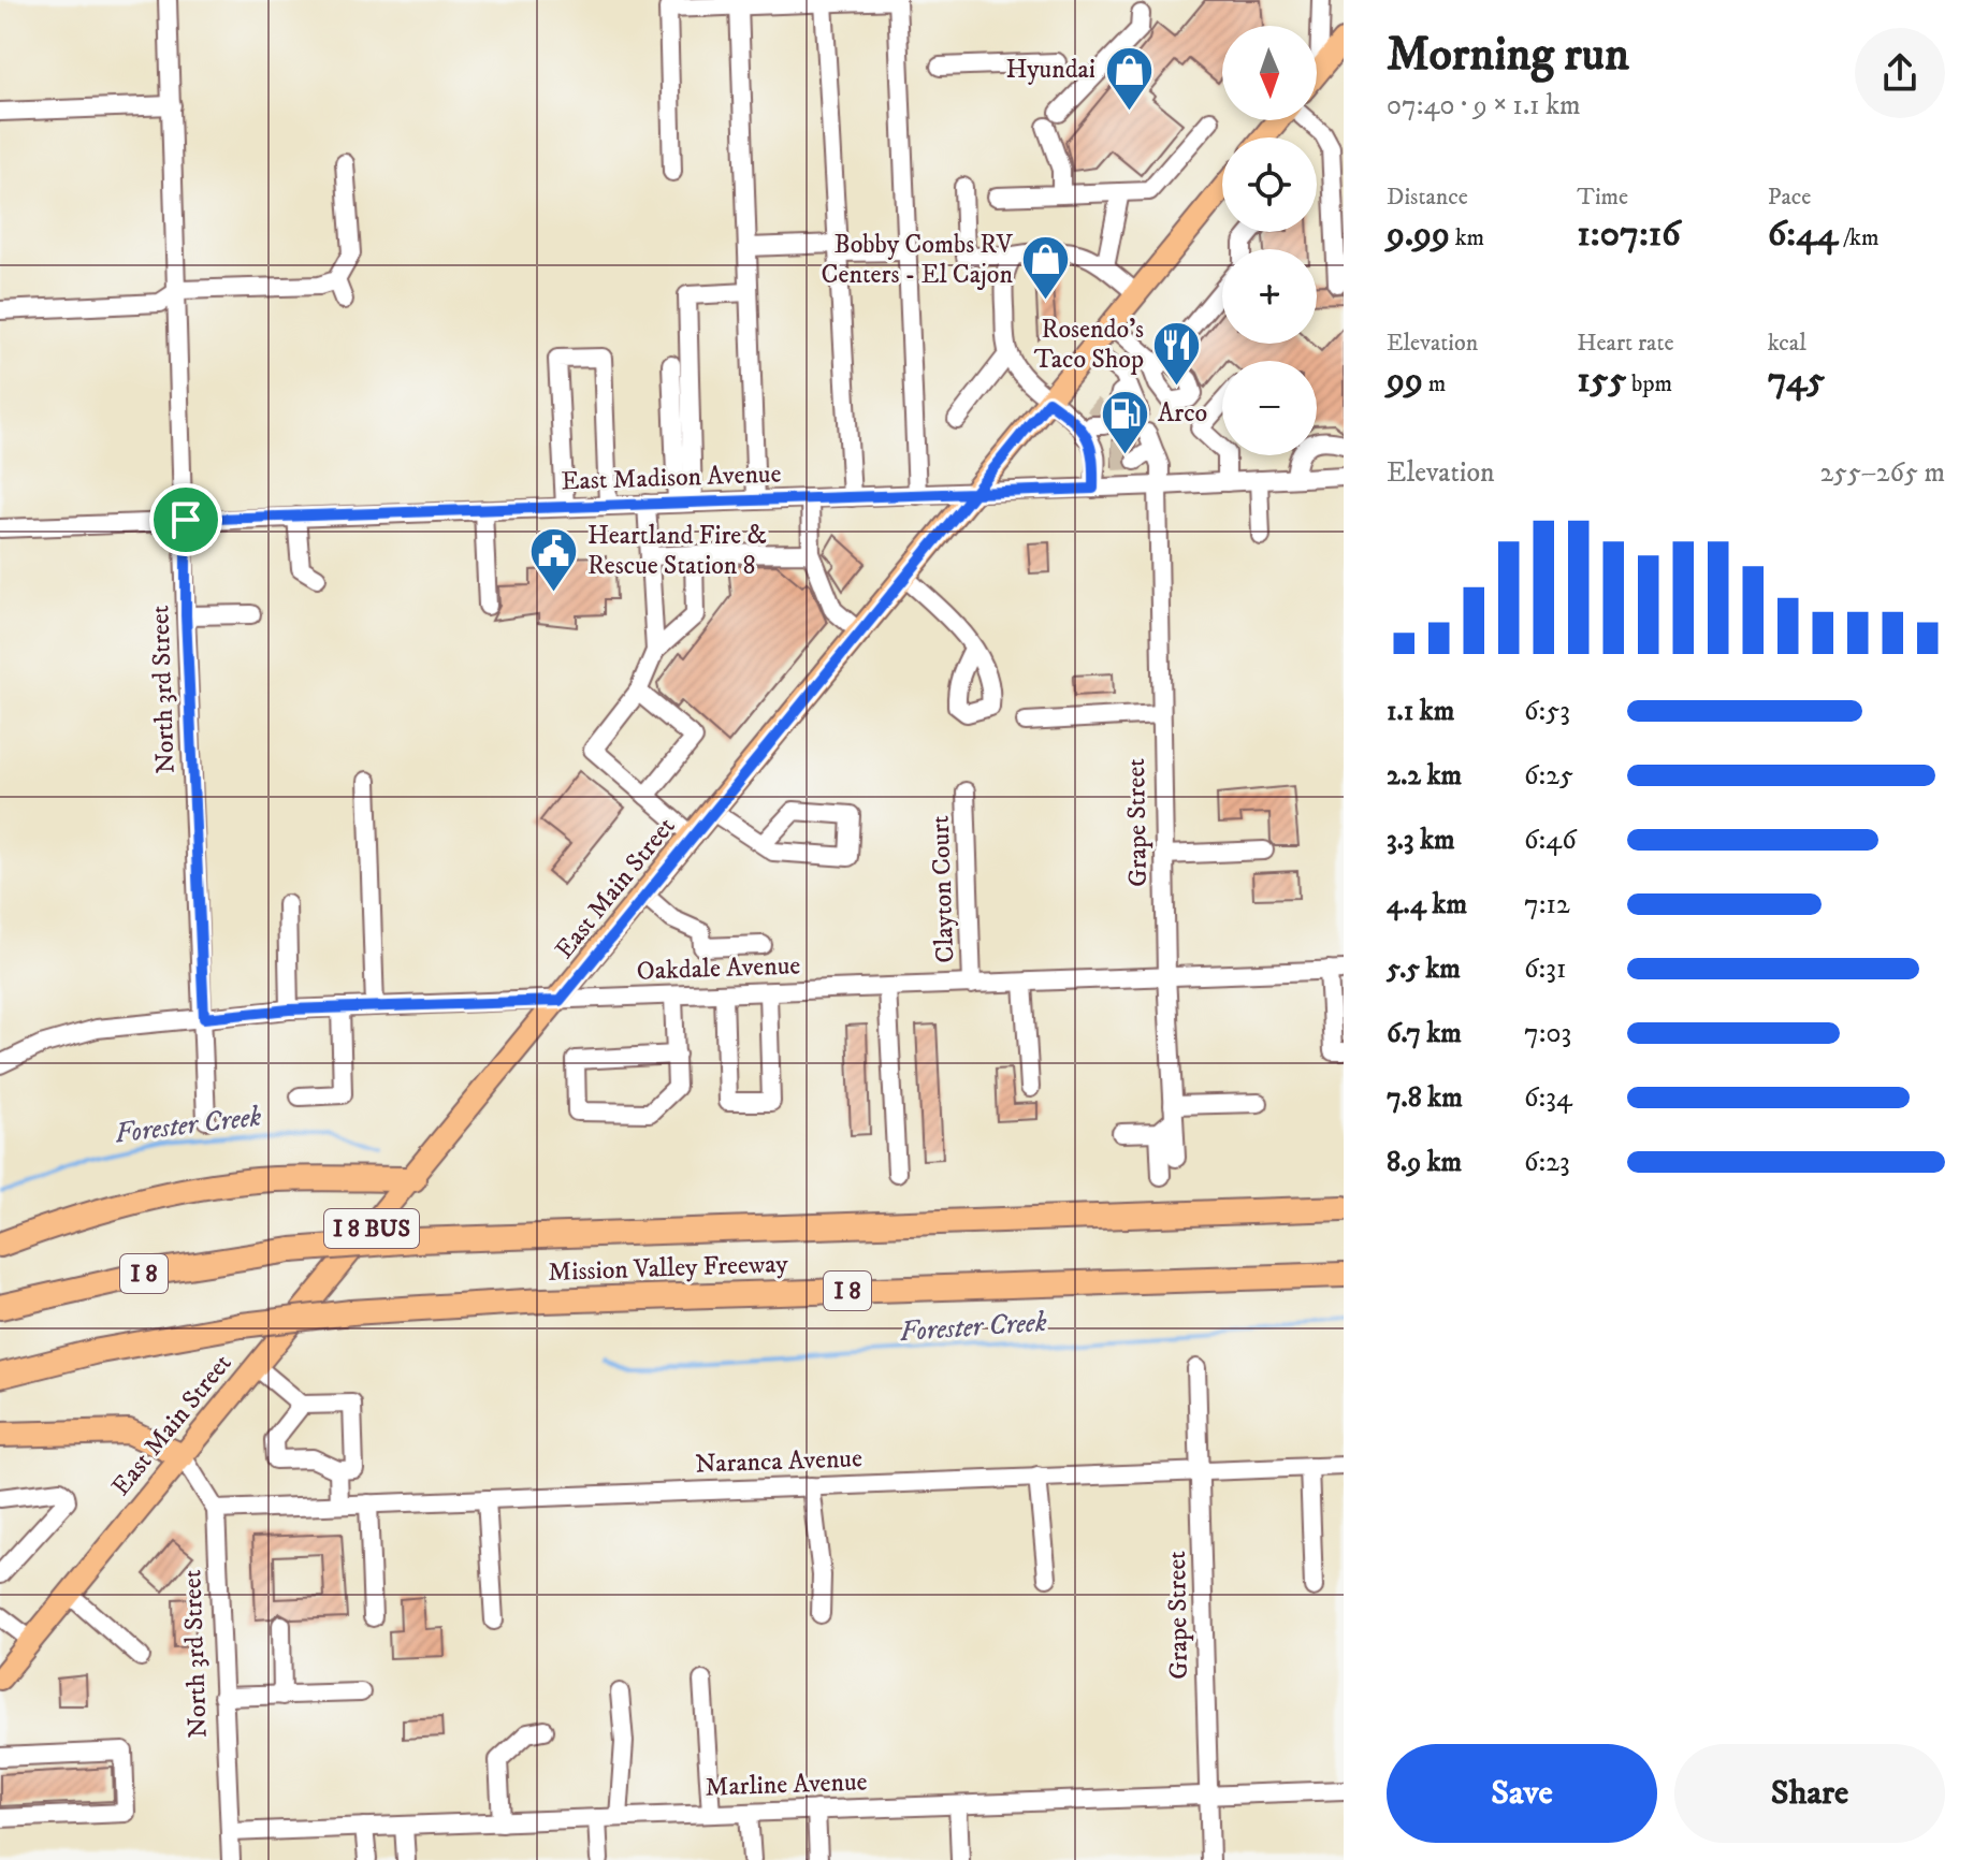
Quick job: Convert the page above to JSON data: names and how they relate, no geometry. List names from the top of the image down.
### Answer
{
  "streets": {
    "highway": ["Mission Valley Freeway", "I 8"],
    "main road": ["East Main Street", "I 8 BUS"],
    "street": [
      "East Madison Avenue",
      "North 3rd Street",
      "Grape Street",
      "Clayton Court",
      "Oakdale Avenue",
      "Naranca Avenue",
      "Marline Avenue"
    ]
  },
  "crossings": [
    ["East Madison Avenue", "North 3rd Street"],
    ["East Madison Avenue", "Grape Street"],
    ["East Madison Avenue", "East Main Street"],
    ["North 3rd Street", "East Main Street"],
    ["North 3rd Street", "Oakdale Avenue"],
    ["North 3rd Street", "Naranca Avenue"],
    ["North 3rd Street", "Marline Avenue"],
    ["Grape Street", "Oakdale Avenue"],
    ["Grape Street", "Naranca Avenue"],
    ["Grape Street", "Marline Avenue"],
    ["East Main Street", "Oakdale Avenue"],
    ["Clayton Court", "Oakdale Avenue"]
  ],
  "water": ["Forester Creek"],
  "places": {
    "shop": ["Hyundai", "Bobby Combs RV Centers - El Cajon"],
    "restaurant": ["Rosendo's Taco Shop"],
    "fuel station": ["Arco"],
    "public building": ["Heartland Fire & Rescue Station 8"]
  },
  "north": "bottom",
  "page": {
    "heading": ["Morning run", "07:40 · 9 × 1.1 km"],
    "map_buttons": ["+", "−"],
    "stats": [
      ["Distance", "9.99 km"],
      ["Time", "1:07:16"],
      ["Pace", "6:44 /km"],
      ["Elevation", "99 m"],
      ["Heart rate", "155 bpm"],
      ["kcal", "745"]
    ],
    "chart": ["Elevation", "255–265 m"],
    "list": [
      {
        "name": "1.1 km",
        "note": "6:53"
      },
      {
        "name": "2.2 km",
        "note": "6:25"
      },
      {
        "name": "3.3 km",
        "note": "6:46"
      },
      {
        "name": "4.4 km",
        "note": "7:12"
      },
      {
        "name": "5.5 km",
        "note": "6:31"
      },
      {
        "name": "6.7 km",
        "note": "7:03"
      },
      {
        "name": "7.8 km",
        "note": "6:34"
      },
      {
        "name": "8.9 km",
        "note": "6:23"
      }
    ],
    "buttons": ["Save", "Share"]
  }
}
